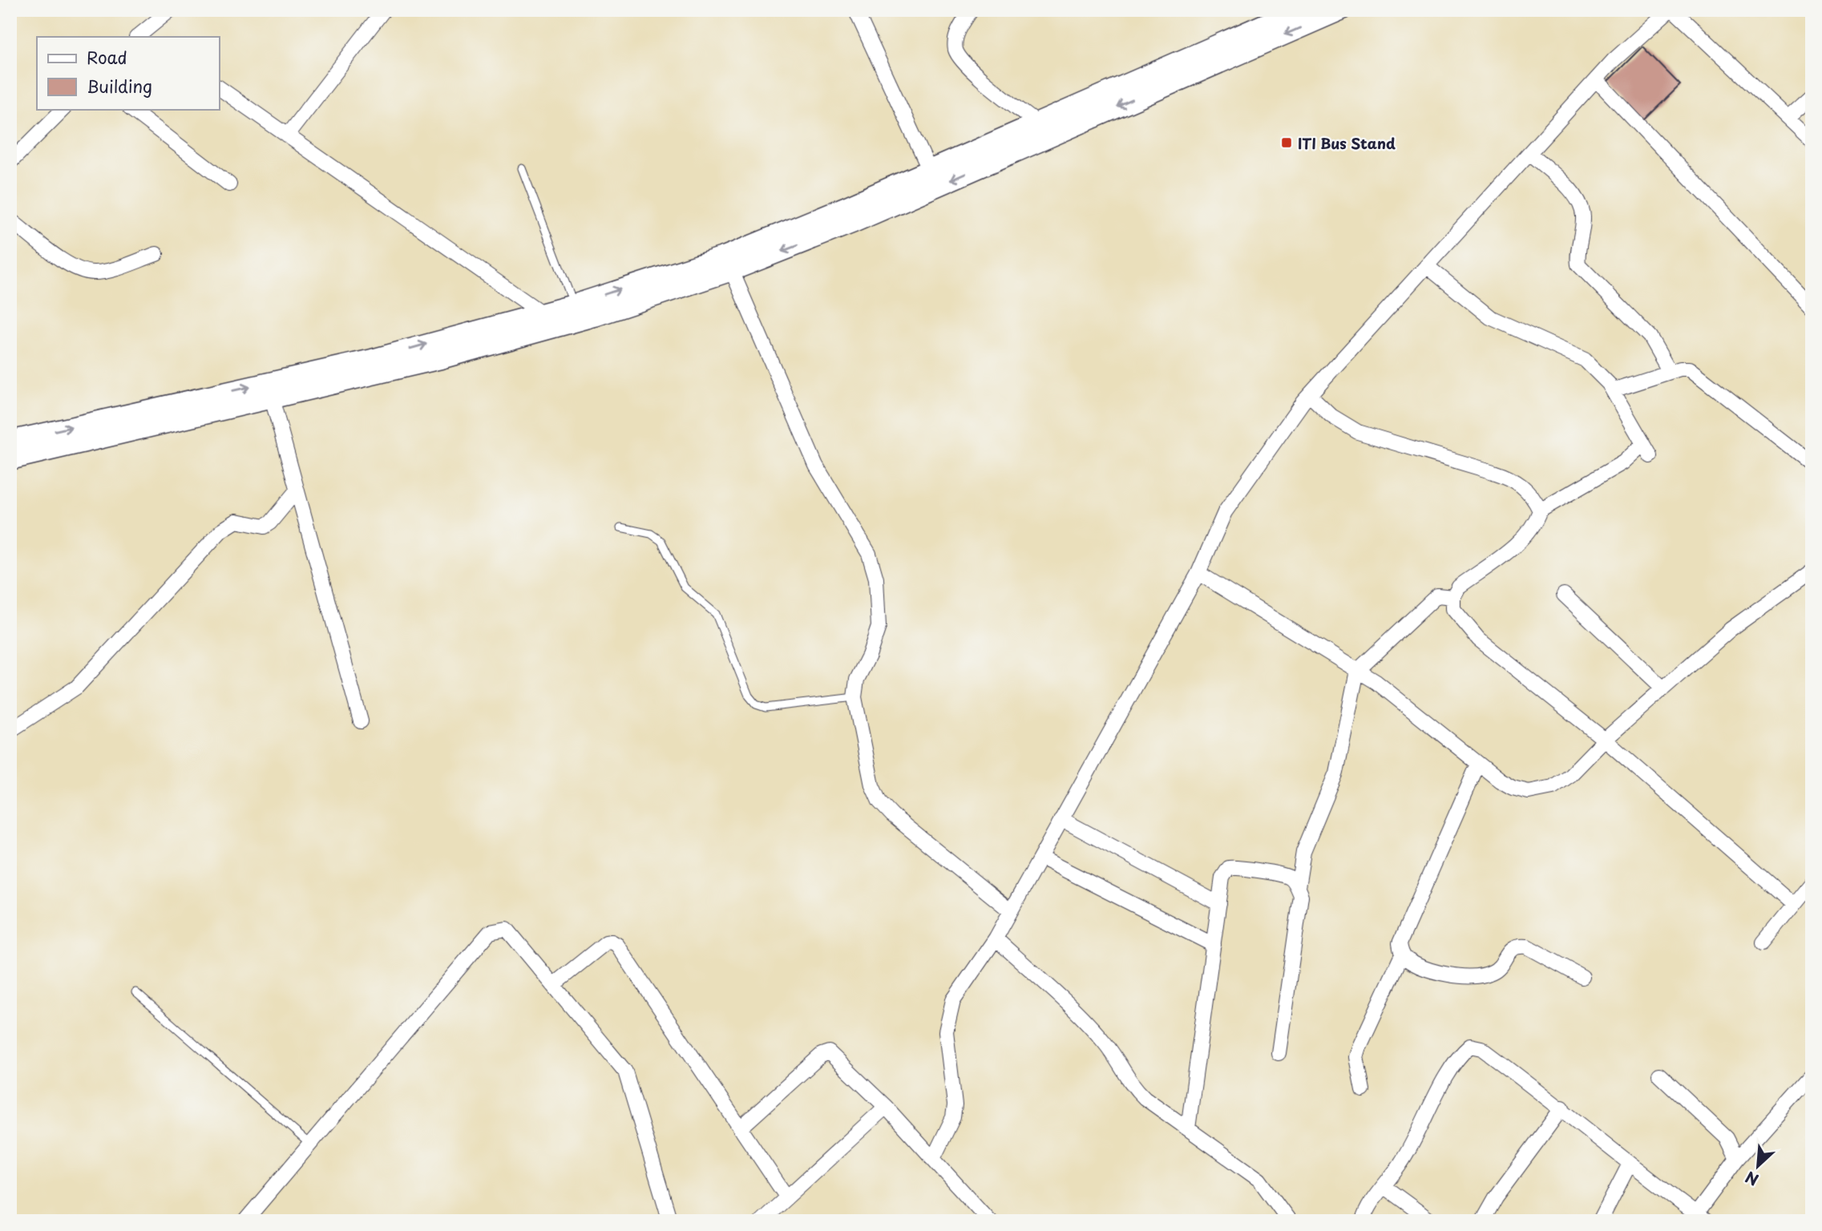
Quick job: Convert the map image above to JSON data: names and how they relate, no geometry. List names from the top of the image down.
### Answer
{
  "places": {
    "transit": ["ITI Bus Stand"]
  },
  "legend": ["Road", "Building"],
  "north": "bottom left"
}
